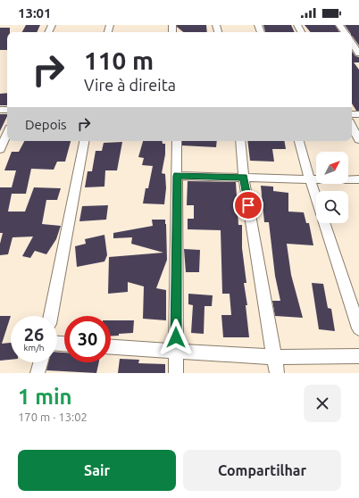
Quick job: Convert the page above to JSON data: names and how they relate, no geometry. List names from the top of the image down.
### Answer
{
  "north": "top right",
  "page": {
    "status": "13:01",
    "turn": ["110 m", "Vire à direita"],
    "then": "Depois",
    "speed": "26 km/h",
    "limit": "30",
    "heading": ["1 min", "170 m · 13:02"],
    "buttons": ["Sair", "Compartilhar"]
  }
}
